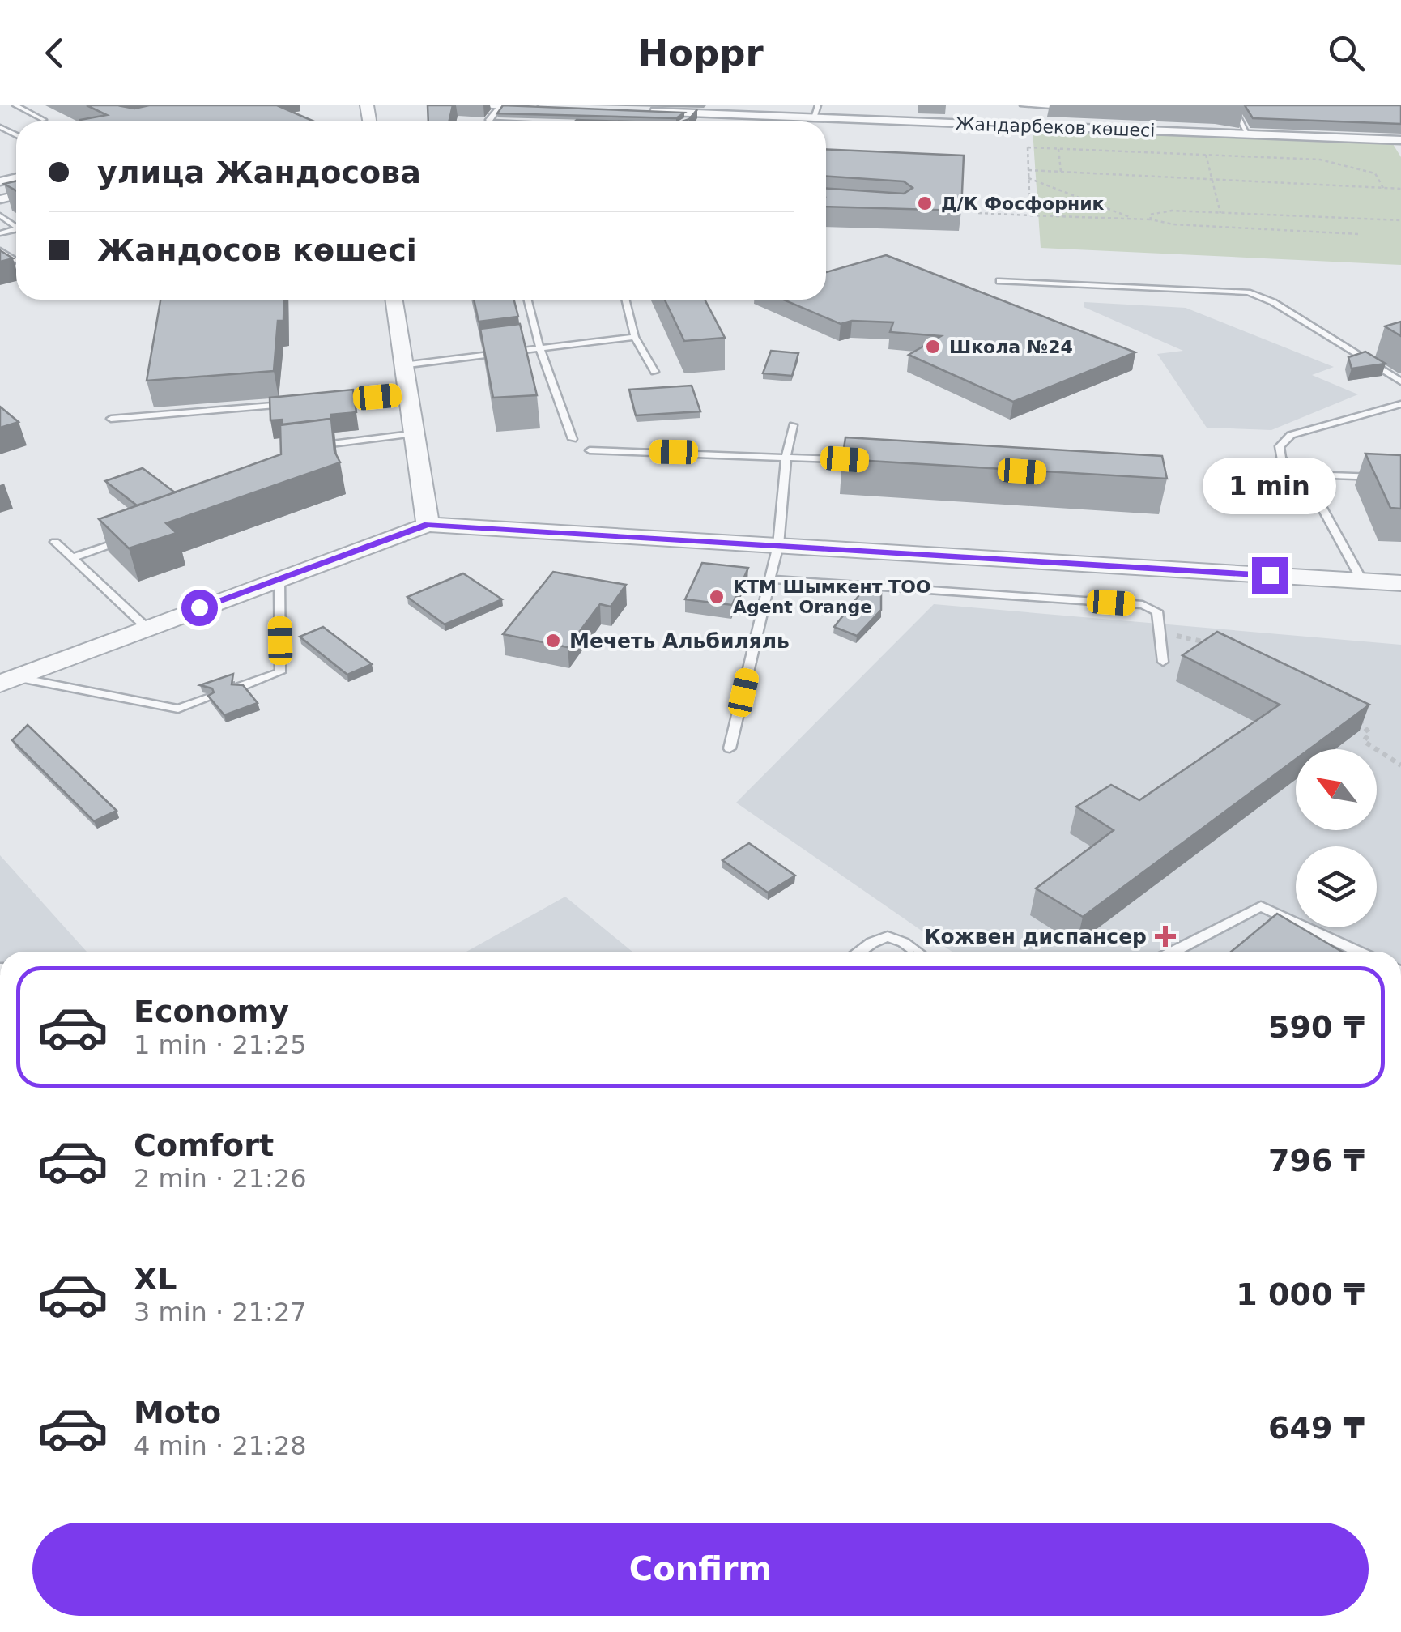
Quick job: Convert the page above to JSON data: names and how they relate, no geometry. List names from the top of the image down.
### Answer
{
  "streets": {
    "street": ["Жандарбеков көшесі"]
  },
  "places": {
    "other": [
      "Д/К Фосфорник",
      "Школа №24",
      "KTM Шымкент ТОО Agent Orange",
      "Мечеть Альбиляль"
    ],
    "health": ["Кожвен диспансер"]
  },
  "north": "top left",
  "page": {
    "header": "Hoppr",
    "banner": ["улица Жандосова", "Жандосов көшесі"],
    "bubble": "1 min",
    "list": [
      {
        "name": "Economy",
        "note": "1 min · 21:25",
        "value": "590 ₸"
      },
      {
        "name": "Comfort",
        "note": "2 min · 21:26",
        "value": "796 ₸"
      },
      {
        "name": "XL",
        "note": "3 min · 21:27",
        "value": "1 000 ₸"
      },
      {
        "name": "Moto",
        "note": "4 min · 21:28",
        "value": "649 ₸"
      }
    ],
    "buttons": "Confirm"
  }
}
